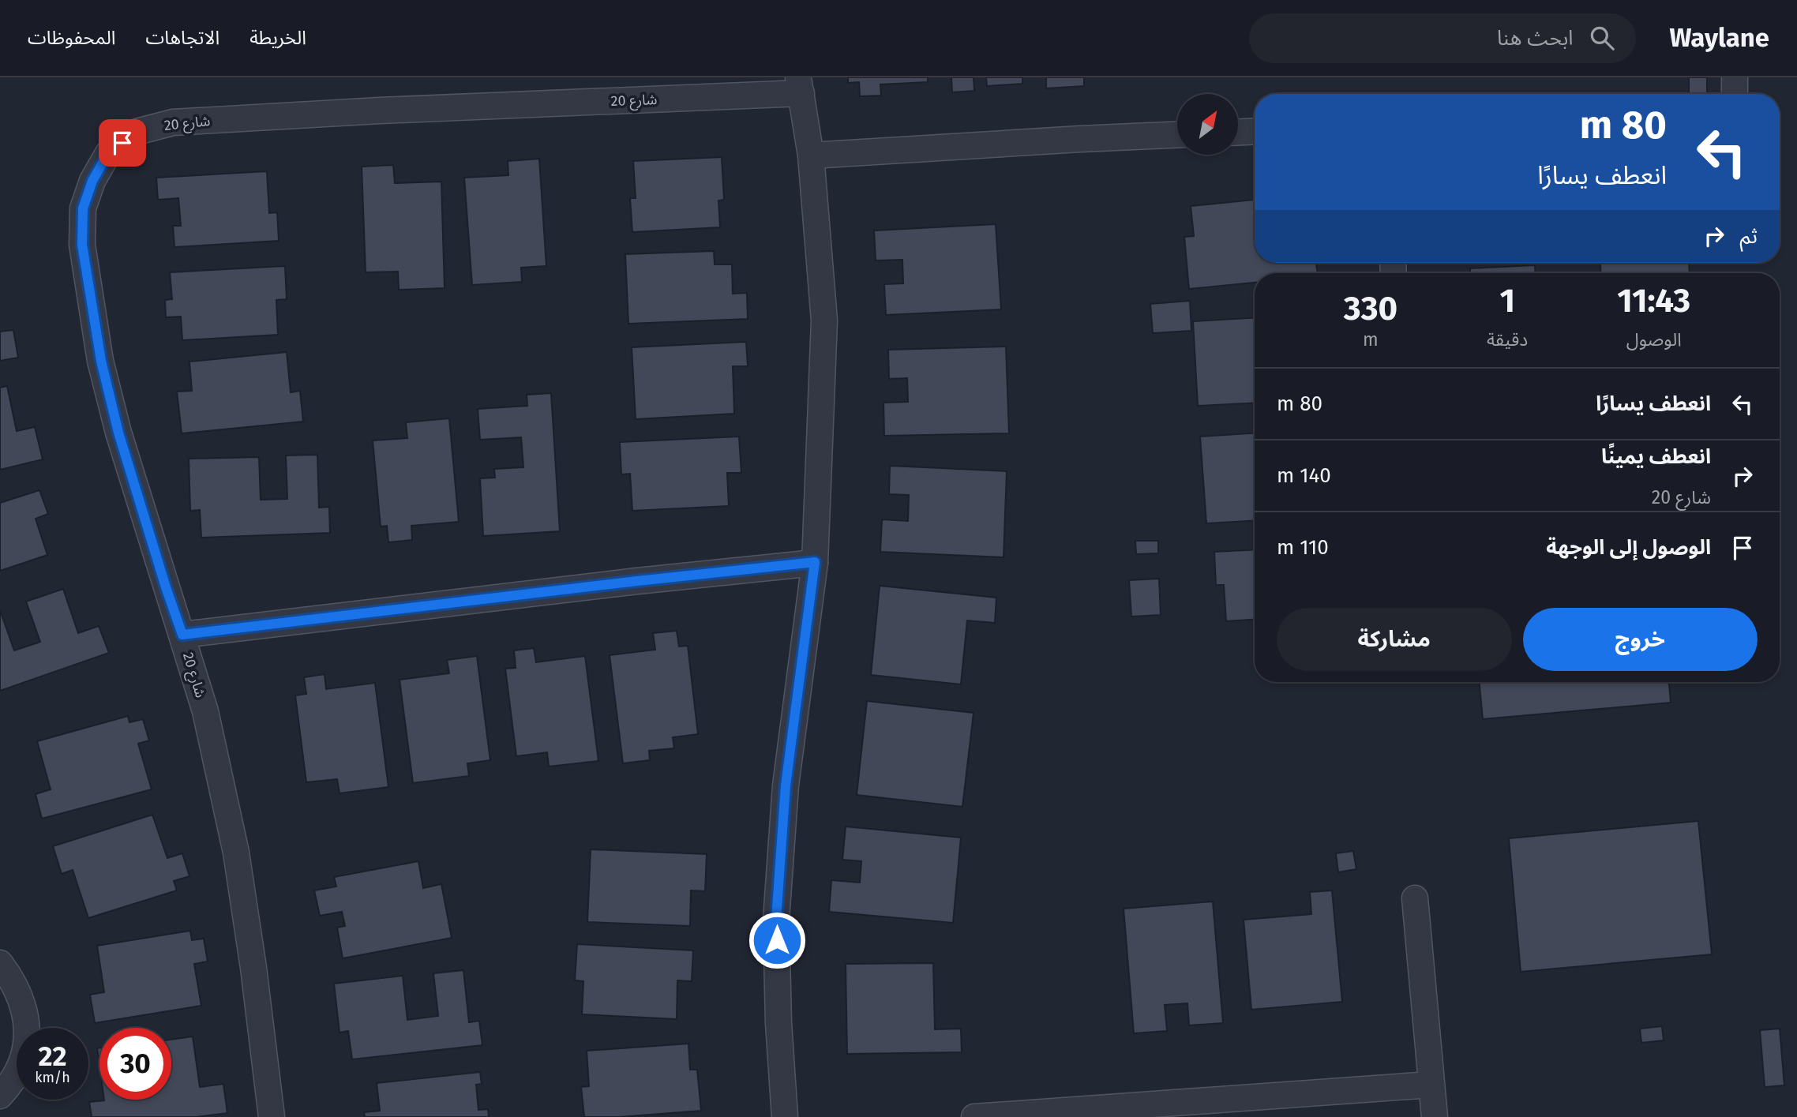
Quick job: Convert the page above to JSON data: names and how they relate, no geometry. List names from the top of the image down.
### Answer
{
  "streets": {
    "street": ["شارع 20"]
  },
  "north": "top right",
  "page": {
    "header": "Waylane",
    "search": "ابحث هنا",
    "nav": ["الخريطة", "الاتجاهات", "المحفوظات"],
    "turn": ["80 m", "انعطف يسارًا"],
    "then": "ثم",
    "eta": [
      "11:43",
      "الوصول",
      "1",
      "دقيقة",
      "330",
      "m"
    ],
    "list": [
      {
        "name": "انعطف يسارًا",
        "value": "80 m"
      },
      {
        "name": "انعطف يمينًا",
        "note": "شارع 20",
        "value": "140 m"
      },
      {
        "name": "الوصول إلى الوجهة",
        "value": "110 m"
      }
    ],
    "buttons": ["خروج", "مشاركة"],
    "speed": "22 km/h",
    "limit": "30"
  }
}
